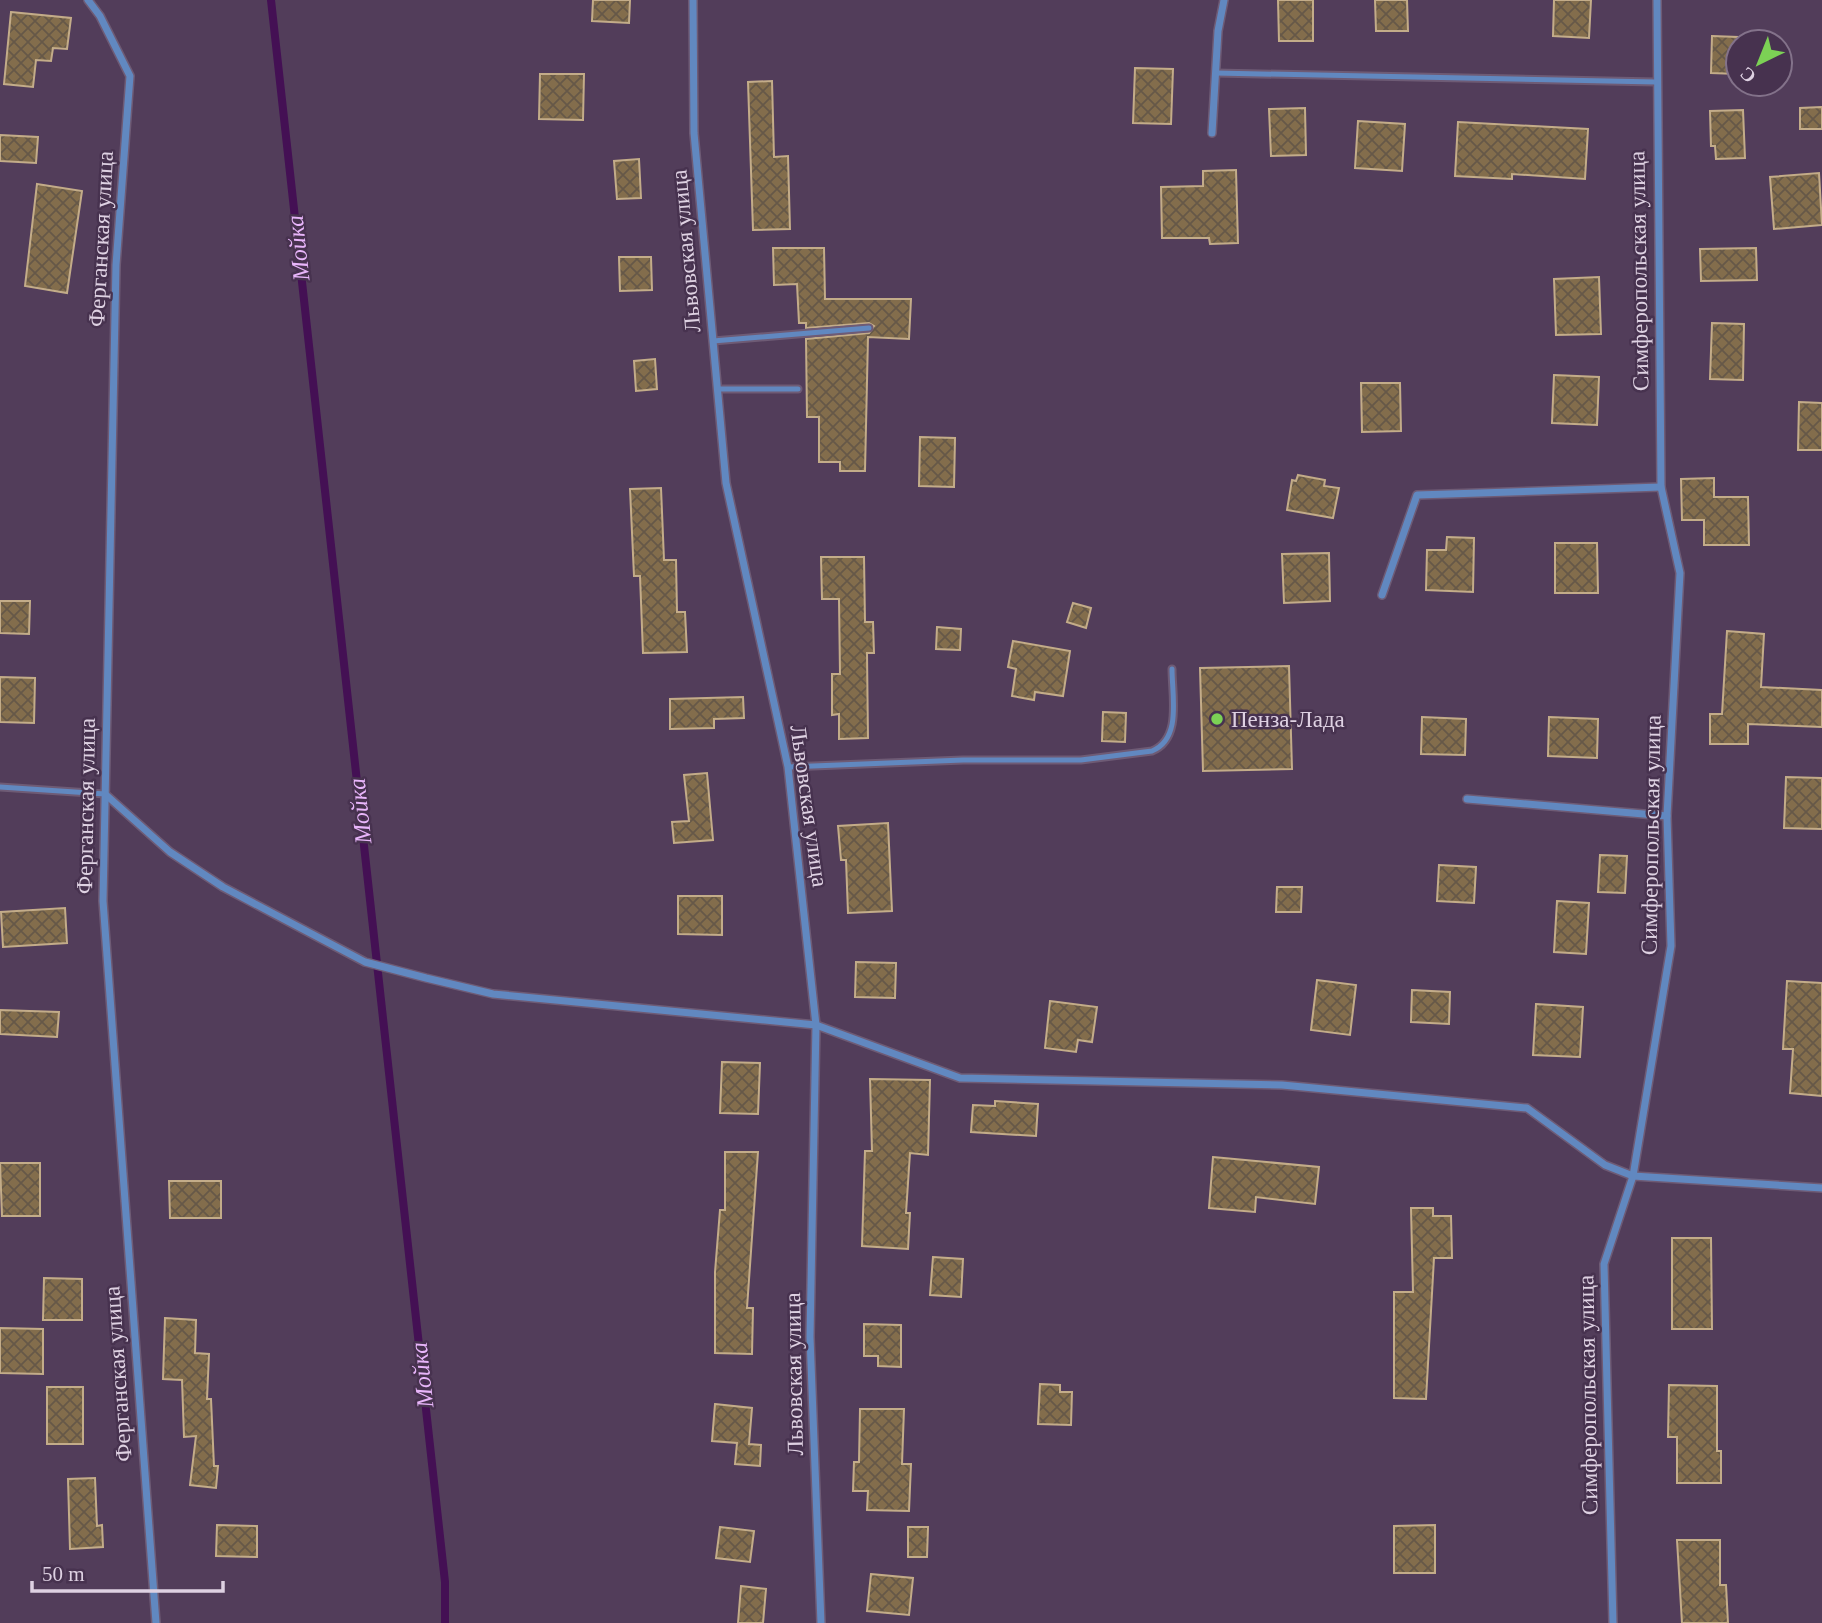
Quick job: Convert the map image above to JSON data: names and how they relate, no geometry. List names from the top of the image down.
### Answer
{
  "streets": {
    "street": ["Ферганская улица", "Львовская улица", "Симферопольская улица"]
  },
  "water": ["Мойка"],
  "places": ["Пенза-Лада"],
  "scale_bar": "50 m",
  "north": "bottom left"
}
